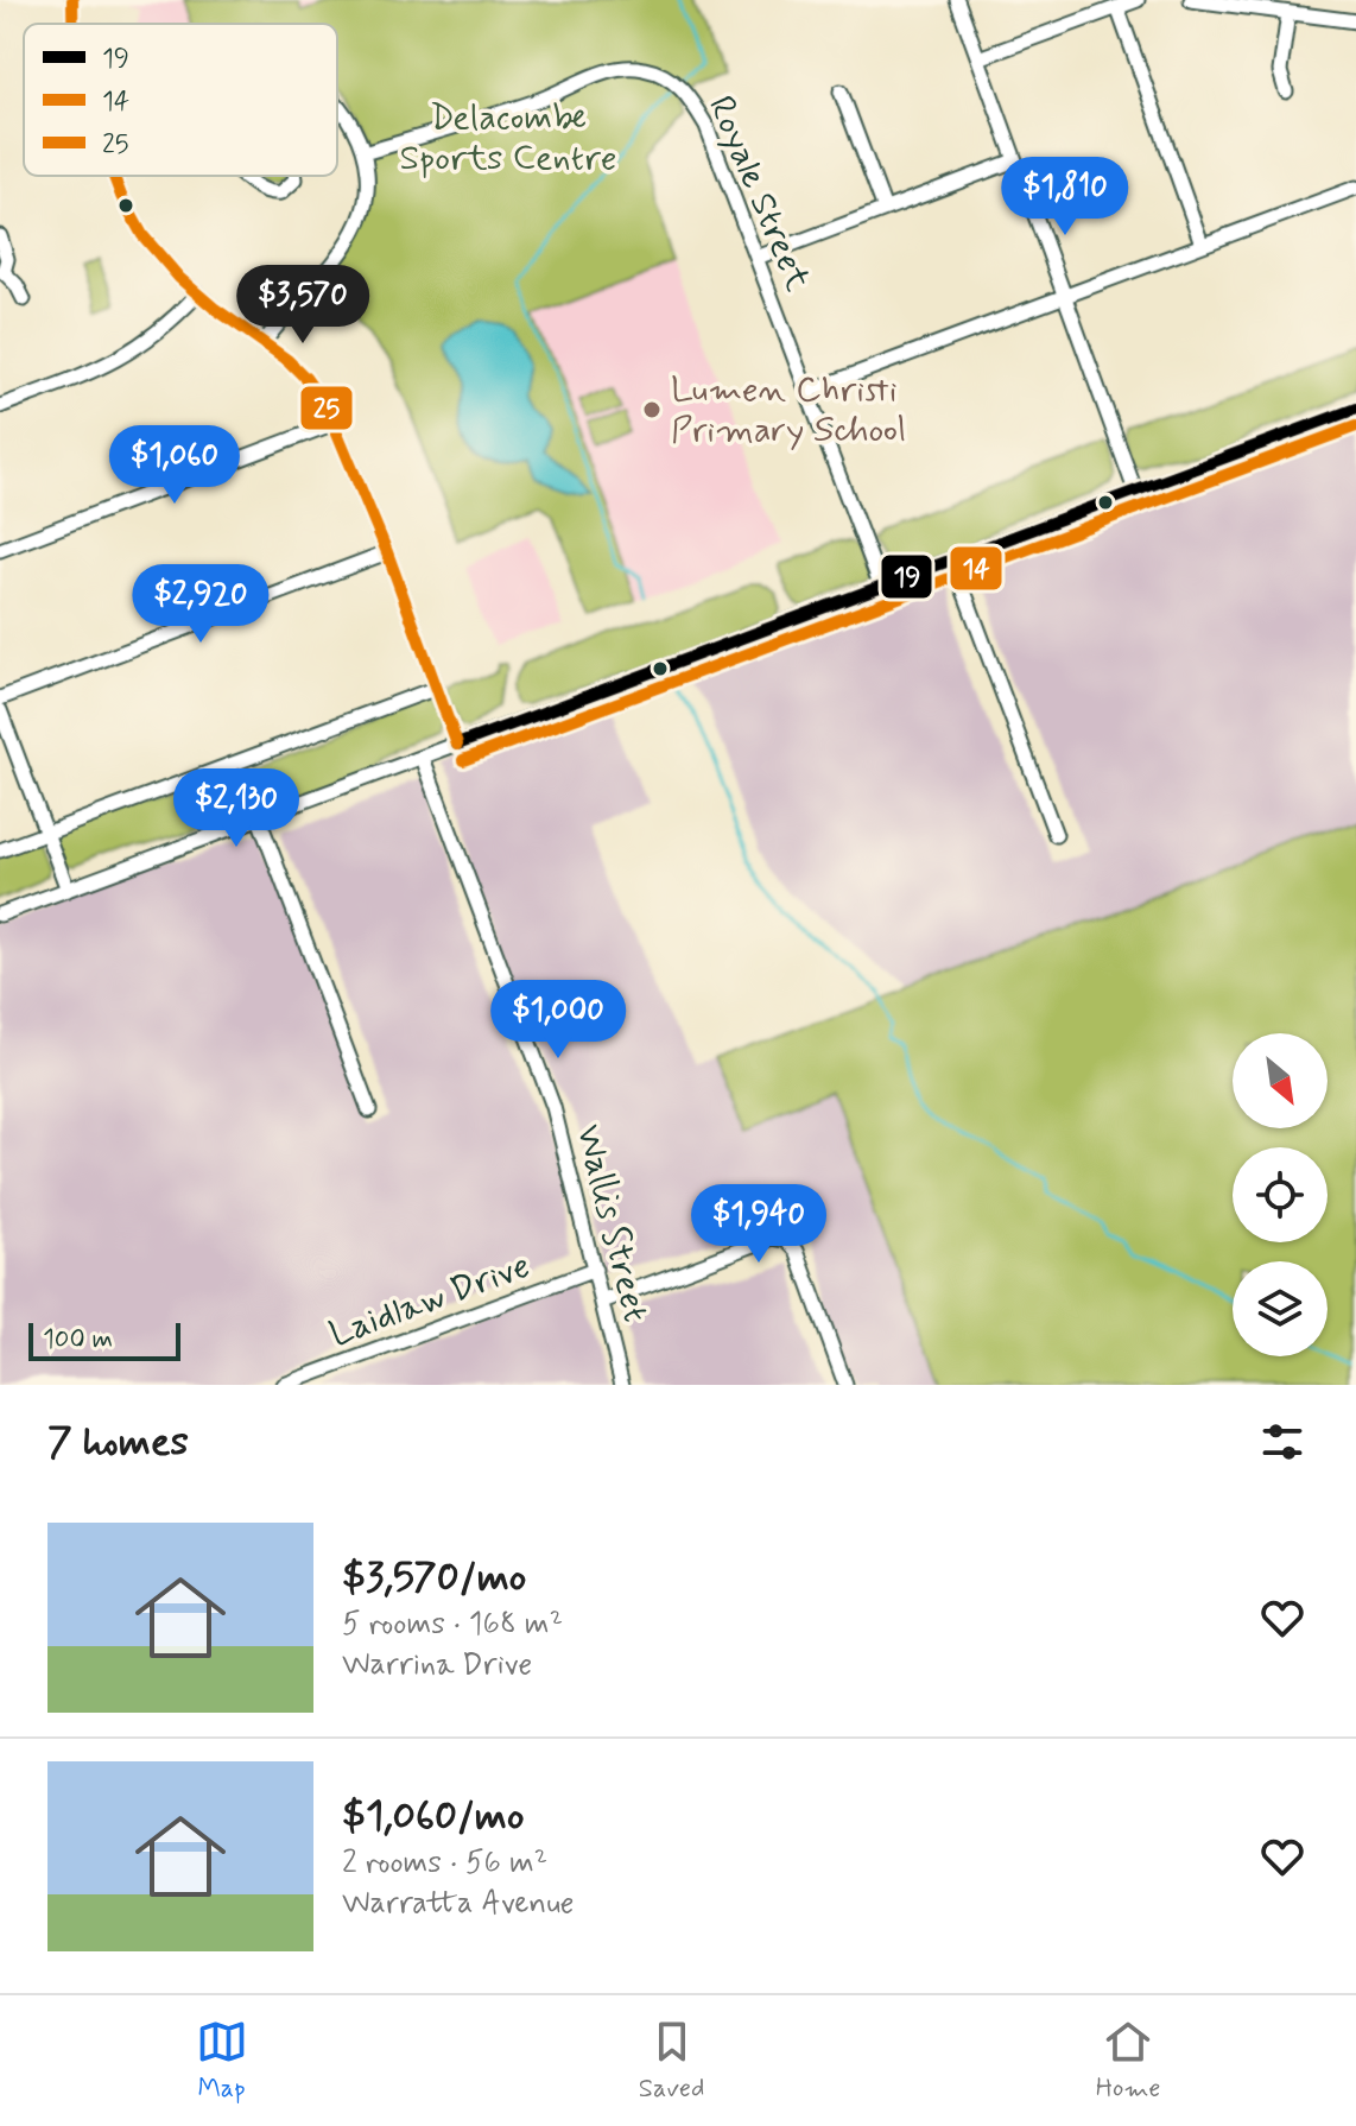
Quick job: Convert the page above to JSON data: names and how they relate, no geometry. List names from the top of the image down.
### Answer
{
  "streets": {
    "street": ["Royale Street", "Wallis Street", "Laidlaw Drive"]
  },
  "crossings": [
    ["Wallis Street", "Laidlaw Drive"]
  ],
  "parks": ["Delacombe Sports Centre"],
  "places": ["Lumen Christi Primary School"],
  "lines": ["transit line 25", "transit line 19", "transit line 14"],
  "legend": ["19", "14", "25"],
  "scale_bar": "100 m",
  "north": "bottom right",
  "page": {
    "price": [
      "$1,810",
      "$3,570",
      "$1,060",
      "$2,920",
      "$2,130",
      "$1,000",
      "$1,940"
    ],
    "scale": "100 m",
    "heading": "7 homes",
    "list": [
      {
        "name": "$3,570/mo",
        "note": "5 rooms · 168 m² · Warrina Drive"
      },
      {
        "name": "$1,060/mo",
        "note": "2 rooms · 56 m² · Warratta Avenue"
      }
    ],
    "tabs": ["Map", "Saved", "Home"]
  }
}
